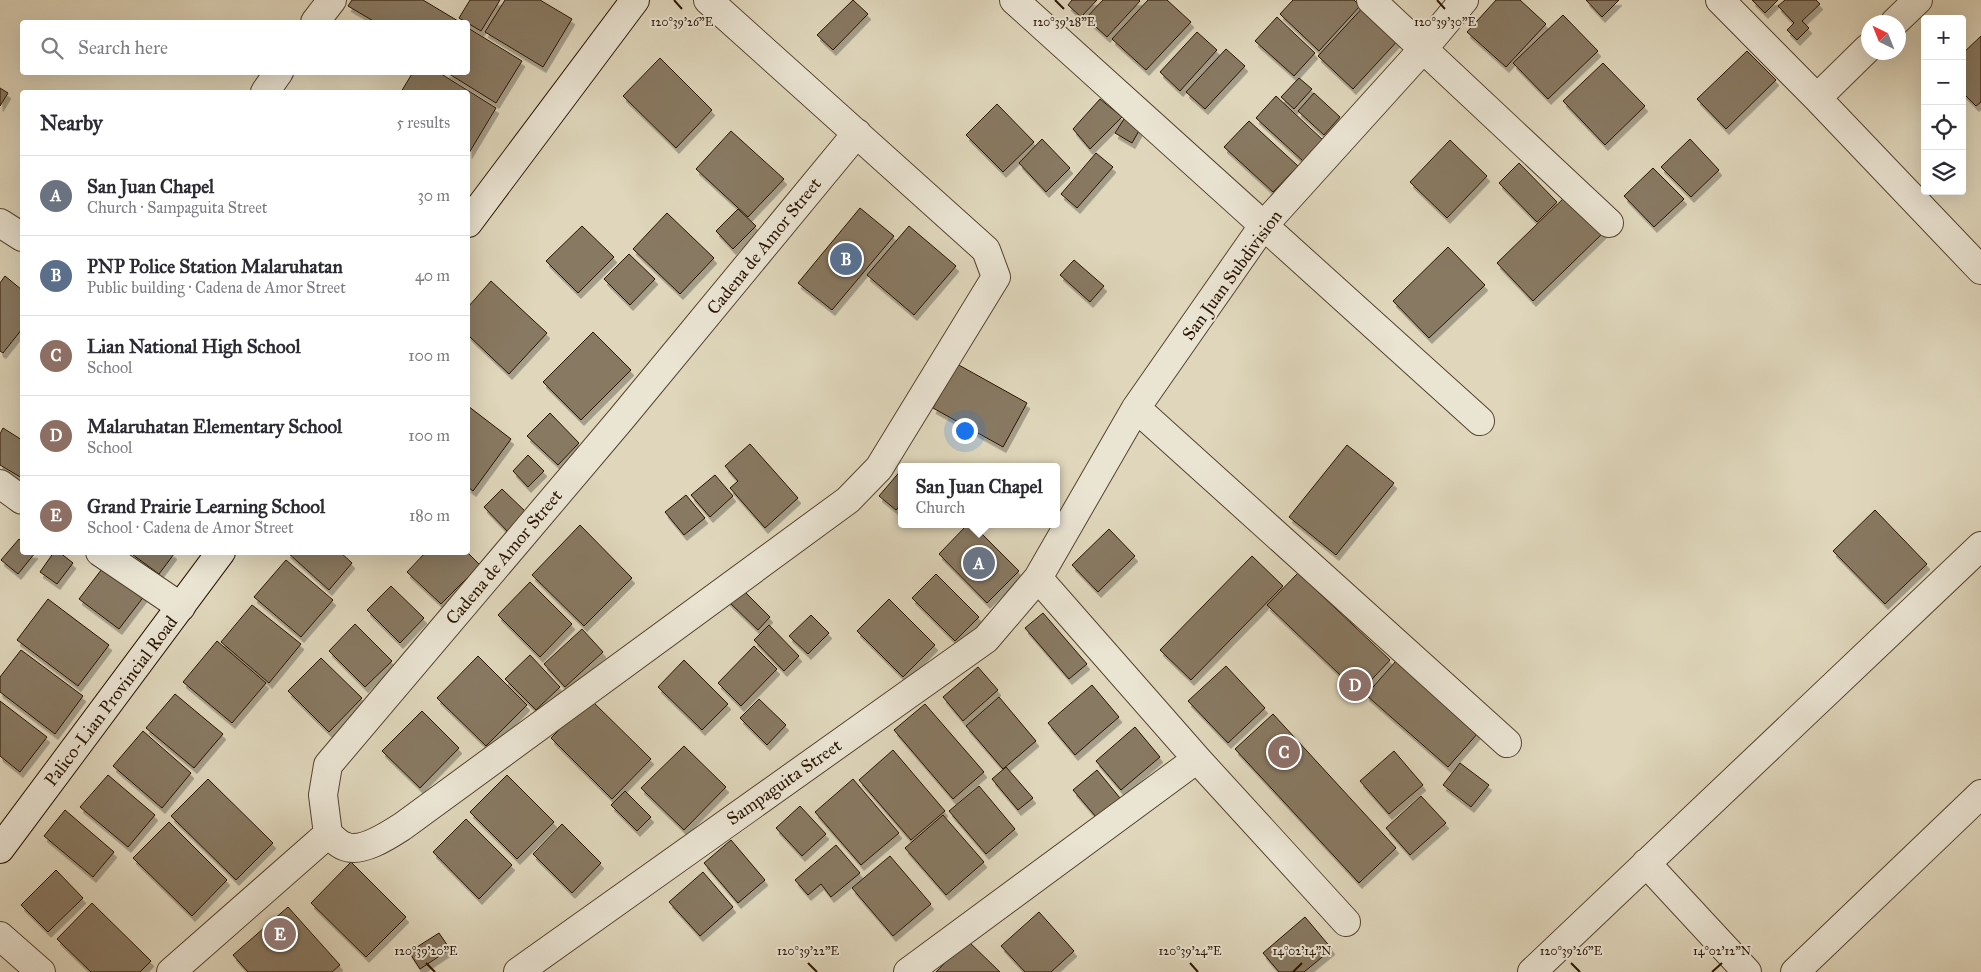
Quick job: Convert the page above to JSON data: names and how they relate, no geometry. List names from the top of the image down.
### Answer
{
  "streets": {
    "street": [
      "Cadena de Amor Street",
      "San Juan Subdivision",
      "Palico-Lian Provincial Road",
      "Sampaguita Street"
    ]
  },
  "crossings": [
    ["San Juan Subdivision", "Sampaguita Street"]
  ],
  "north": "top left",
  "page": {
    "map_buttons": ["+", "−"],
    "search": "Search here",
    "heading": ["Nearby", "5 results"],
    "list": [
      {
        "mark": "A",
        "name": "San Juan Chapel",
        "note": "Church · Sampaguita Street",
        "value": "30 m"
      },
      {
        "mark": "B",
        "name": "PNP Police Station Malaruhatan",
        "note": "Public building · Cadena de Amor Street",
        "value": "40 m"
      },
      {
        "mark": "C",
        "name": "Lian National High School",
        "note": "School",
        "value": "100 m"
      },
      {
        "mark": "D",
        "name": "Malaruhatan Elementary School",
        "note": "School",
        "value": "100 m"
      },
      {
        "mark": "E",
        "name": "Grand Prairie Learning School",
        "note": "School · Cadena de Amor Street",
        "value": "180 m"
      }
    ],
    "pins": [
      "B",
      "A",
      "D",
      "C",
      "E"
    ],
    "popup": ["San Juan Chapel", "Church"]
  },
  "coordinates": [
    "120°39'26\"E",
    "120°39'28\"E",
    "120°39'30\"E",
    "120°39'20\"E",
    "120°39'22\"E",
    "120°39'24\"E",
    "14°02'14\"N",
    "14°02'12\"N"
  ]
}
